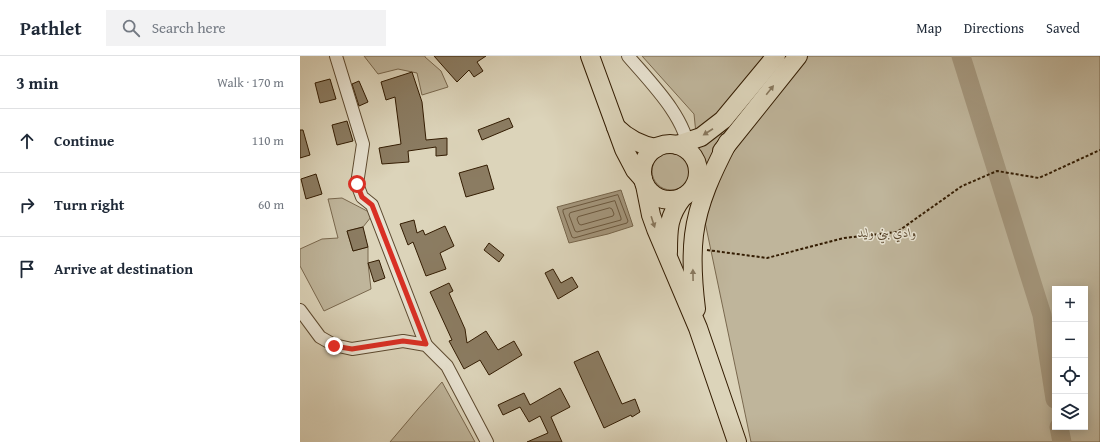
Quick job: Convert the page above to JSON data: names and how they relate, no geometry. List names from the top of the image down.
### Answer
{
  "parks": ["وادي بني وليد"],
  "page": {
    "header": "Pathlet",
    "search": "Search here",
    "nav": ["Map", "Directions", "Saved"],
    "heading": ["3 min", "Walk · 170 m"],
    "list": [
      ["Continue", "110 m"],
      ["Turn right", "60 m"],
      "Arrive at destination"
    ],
    "map_buttons": ["+", "−"]
  }
}
